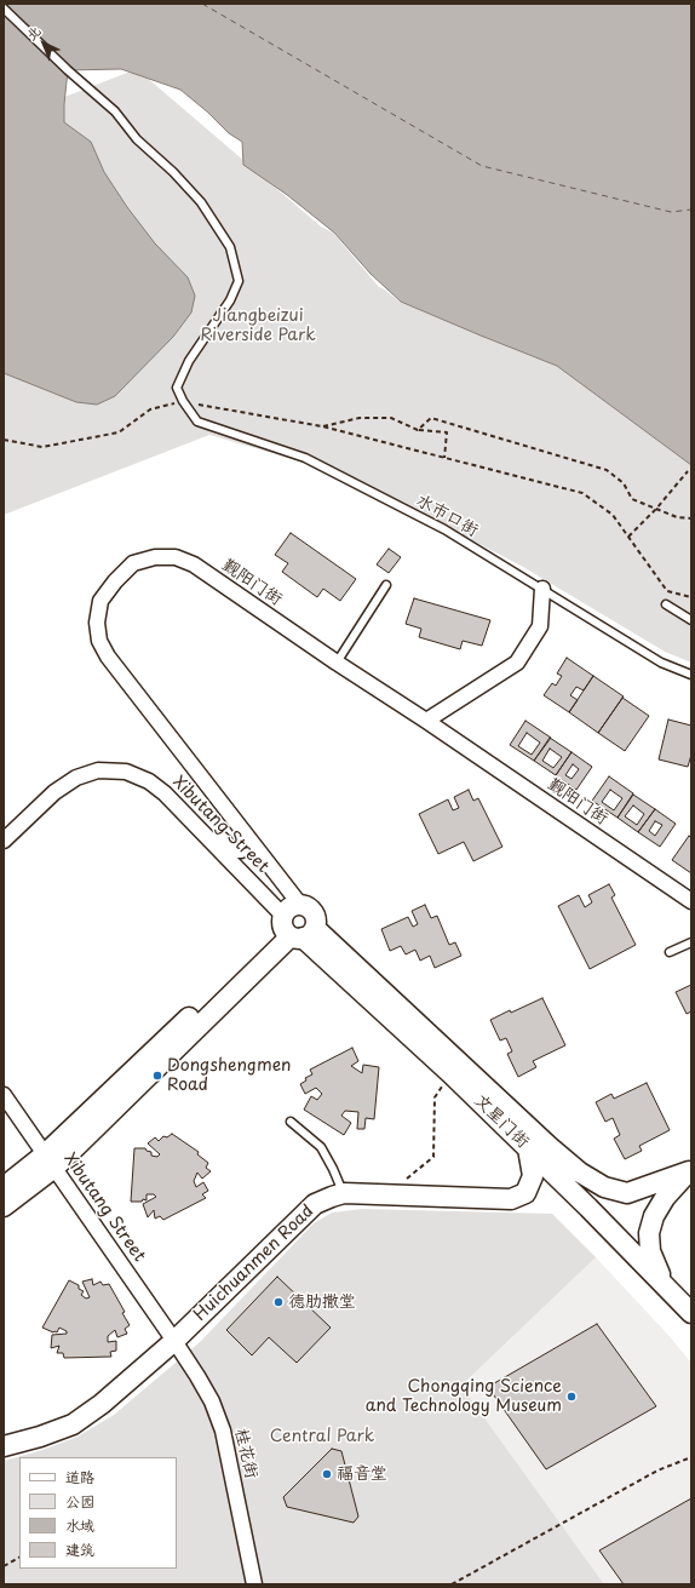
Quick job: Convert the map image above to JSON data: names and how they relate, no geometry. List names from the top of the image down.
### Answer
{
  "streets": {
    "street": [
      "觐阳门街",
      "Xibutang Street",
      "文星门街",
      "Huichuanmen Road",
      "桂花街"
    ],
    "lane": ["水市口街"]
  },
  "crossings": [
    ["Xibutang Street", "文星门街"],
    ["Xibutang Street", "Huichuanmen Road"],
    ["Xibutang Street", "桂花街"],
    ["文星门街", "Huichuanmen Road"],
    ["Huichuanmen Road", "桂花街"]
  ],
  "parks": ["Jiangbeizui Riverside Park", "Central Park"],
  "places": [
    "Dongshengmen Road",
    "德肋撒堂",
    "Chongqing Science and Technology Museum",
    "福音堂"
  ],
  "legend": [
    "道路",
    "公园",
    "水域",
    "建筑"
  ],
  "north": "top left"
}
